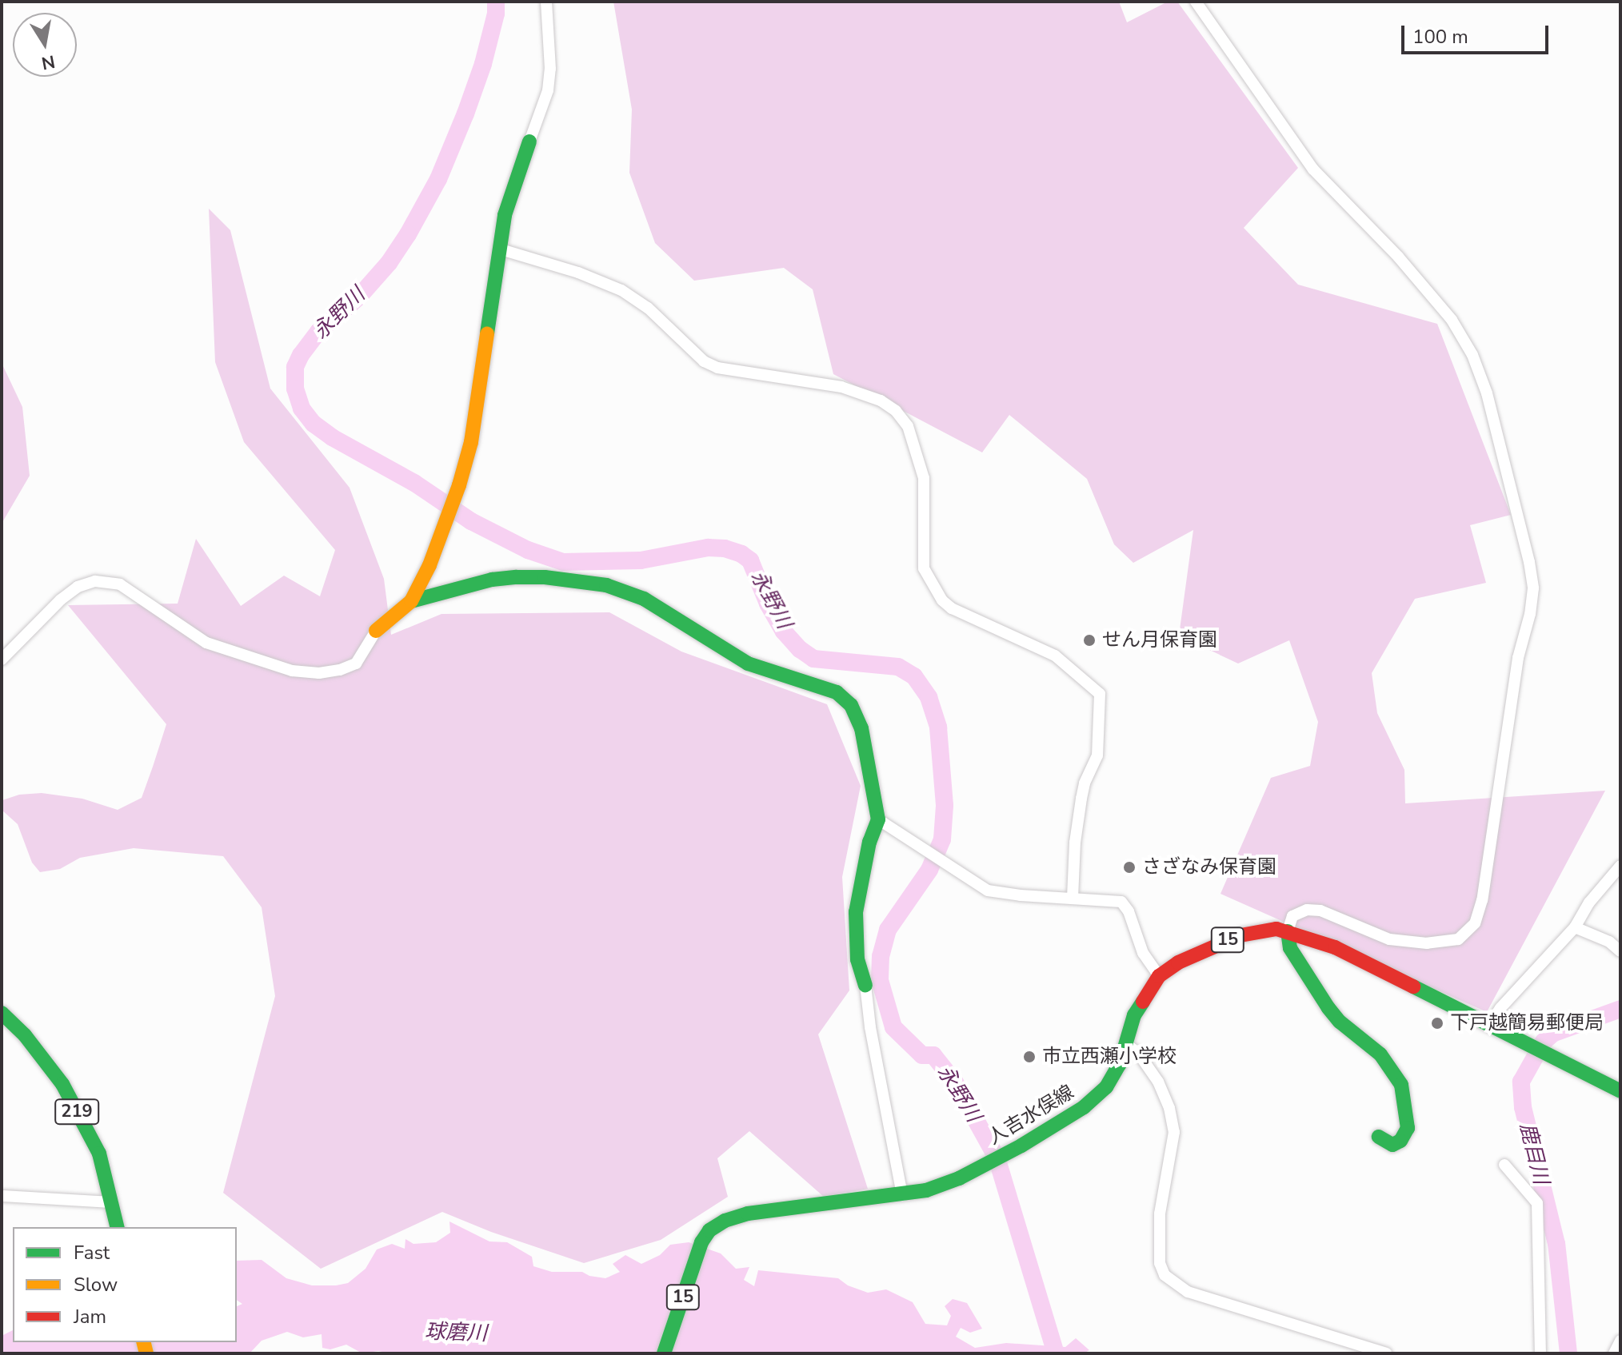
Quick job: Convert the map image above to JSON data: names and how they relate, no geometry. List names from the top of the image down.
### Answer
{
  "streets": {
    "main road": ["15", "219", "人吉水俣線"]
  },
  "water": ["永野川", "鹿目川", "球磨川"],
  "places": [
    "せん月保育園",
    "さざなみ保育園",
    "下戸越簡易郵便局",
    "市立西瀬小学校"
  ],
  "legend": ["Fast", "Slow", "Jam"],
  "scale_bar": "100 m",
  "north": "bottom"
}
